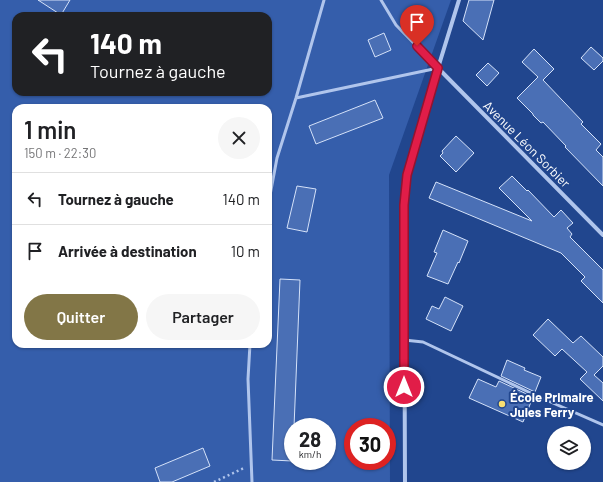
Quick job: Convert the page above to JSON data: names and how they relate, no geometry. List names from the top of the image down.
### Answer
{
  "streets": {
    "street": ["Avenue Léon Sorbier"]
  },
  "places": ["École Primaire Jules Ferry"],
  "page": {
    "turn": ["140 m", "Tournez à gauche"],
    "heading": ["1 min", "150 m · 22:30"],
    "list": [
      {
        "name": "Tournez à gauche",
        "value": "140 m"
      },
      {
        "name": "Arrivée à destination",
        "value": "10 m"
      }
    ],
    "buttons": ["Quitter", "Partager"],
    "speed": "28 km/h",
    "limit": "30"
  }
}
